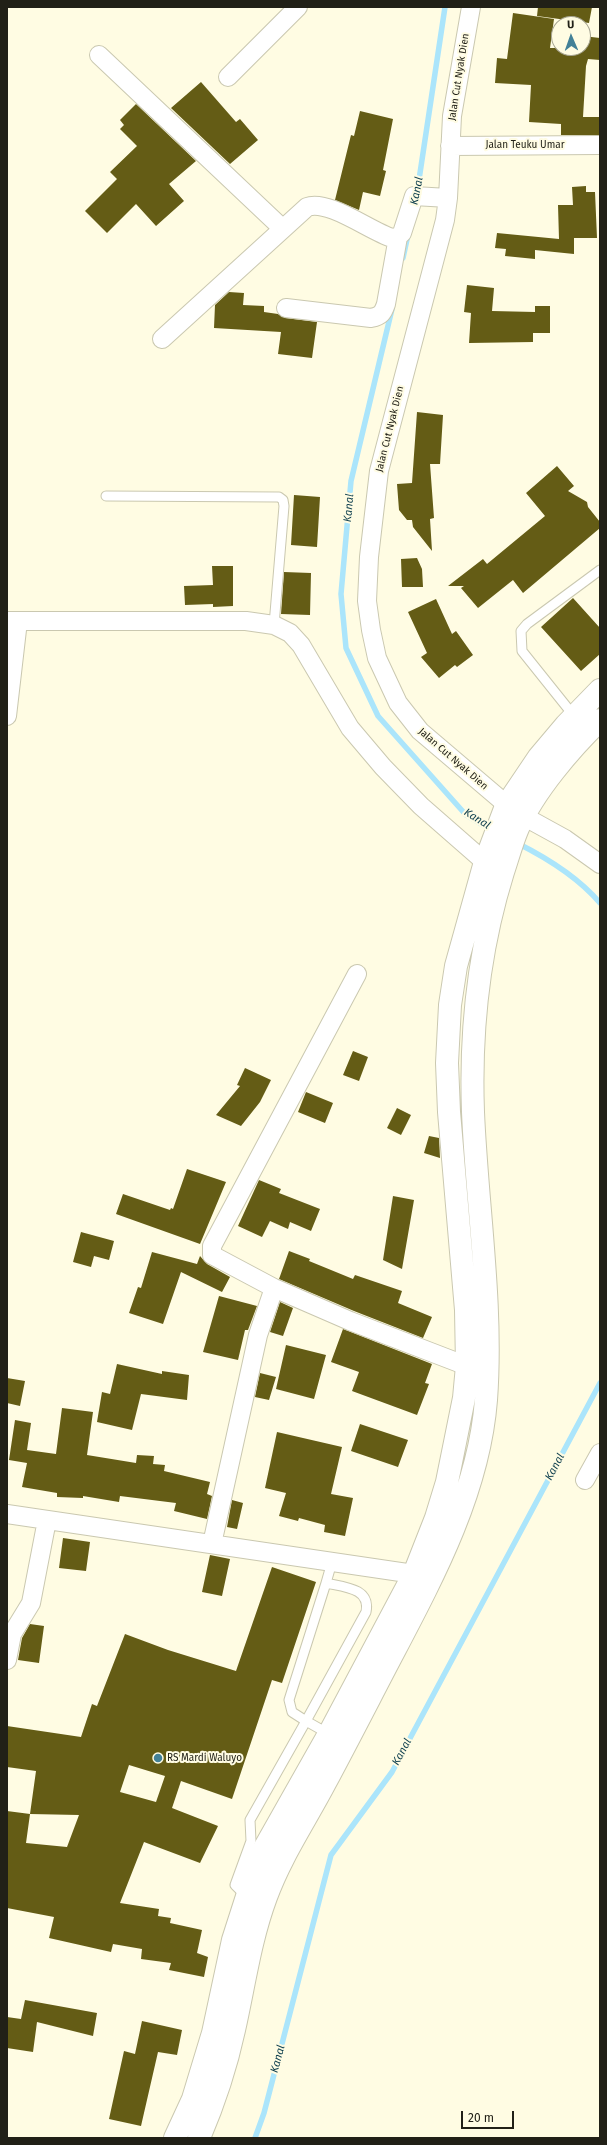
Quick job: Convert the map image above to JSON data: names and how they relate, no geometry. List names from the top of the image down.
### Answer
{
  "streets": {
    "street": ["Jalan Cut Nyak Dien", "Jalan Teuku Umar"]
  },
  "crossings": [
    ["Jalan Cut Nyak Dien", "Jalan Teuku Umar"]
  ],
  "water": ["Kanal"],
  "places": ["RS Mardi Waluyo"],
  "scale_bar": "20 m",
  "north": "top"
}
